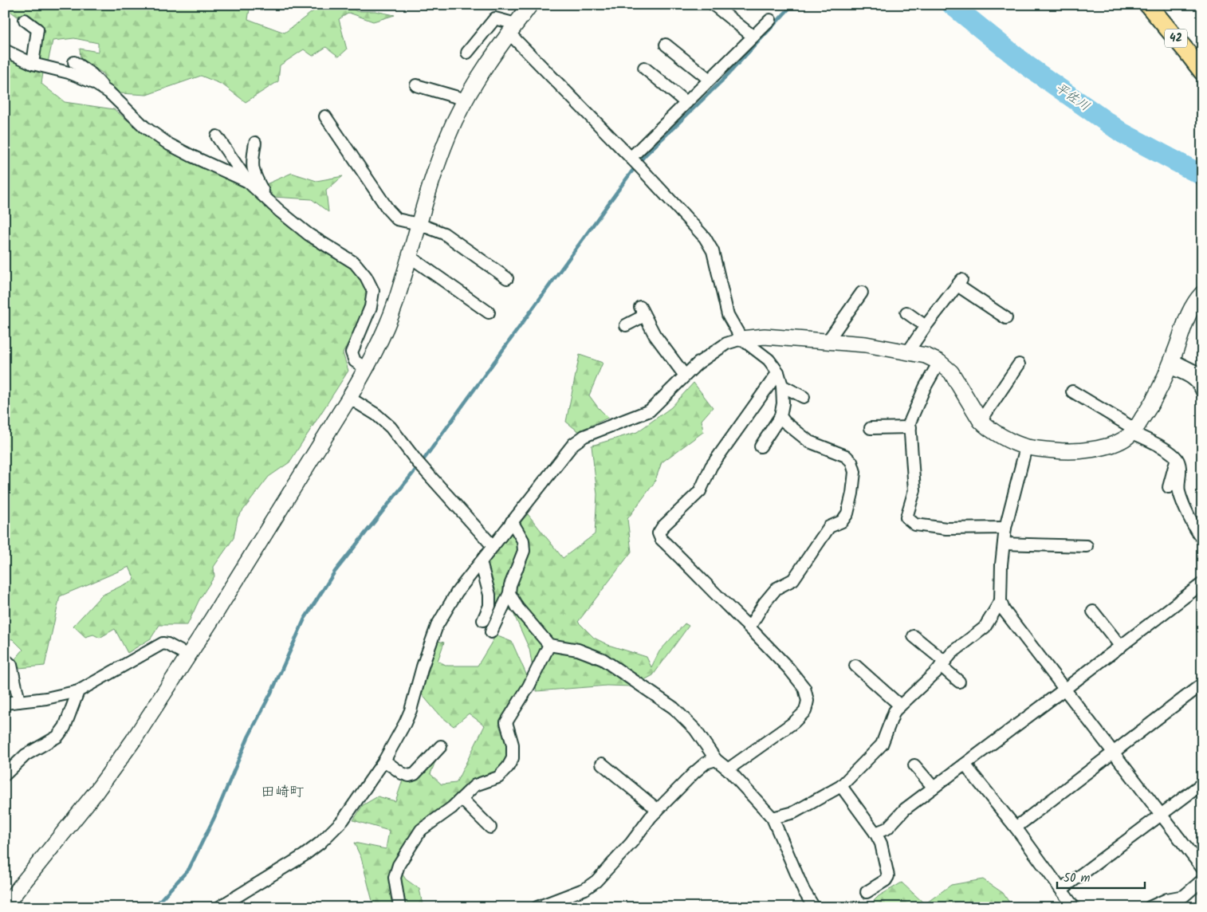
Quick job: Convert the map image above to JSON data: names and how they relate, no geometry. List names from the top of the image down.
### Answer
{
  "streets": {
    "main road": ["42"]
  },
  "districts": ["田崎町"],
  "water": ["平佐川"],
  "scale_bar": "50 m"
}
